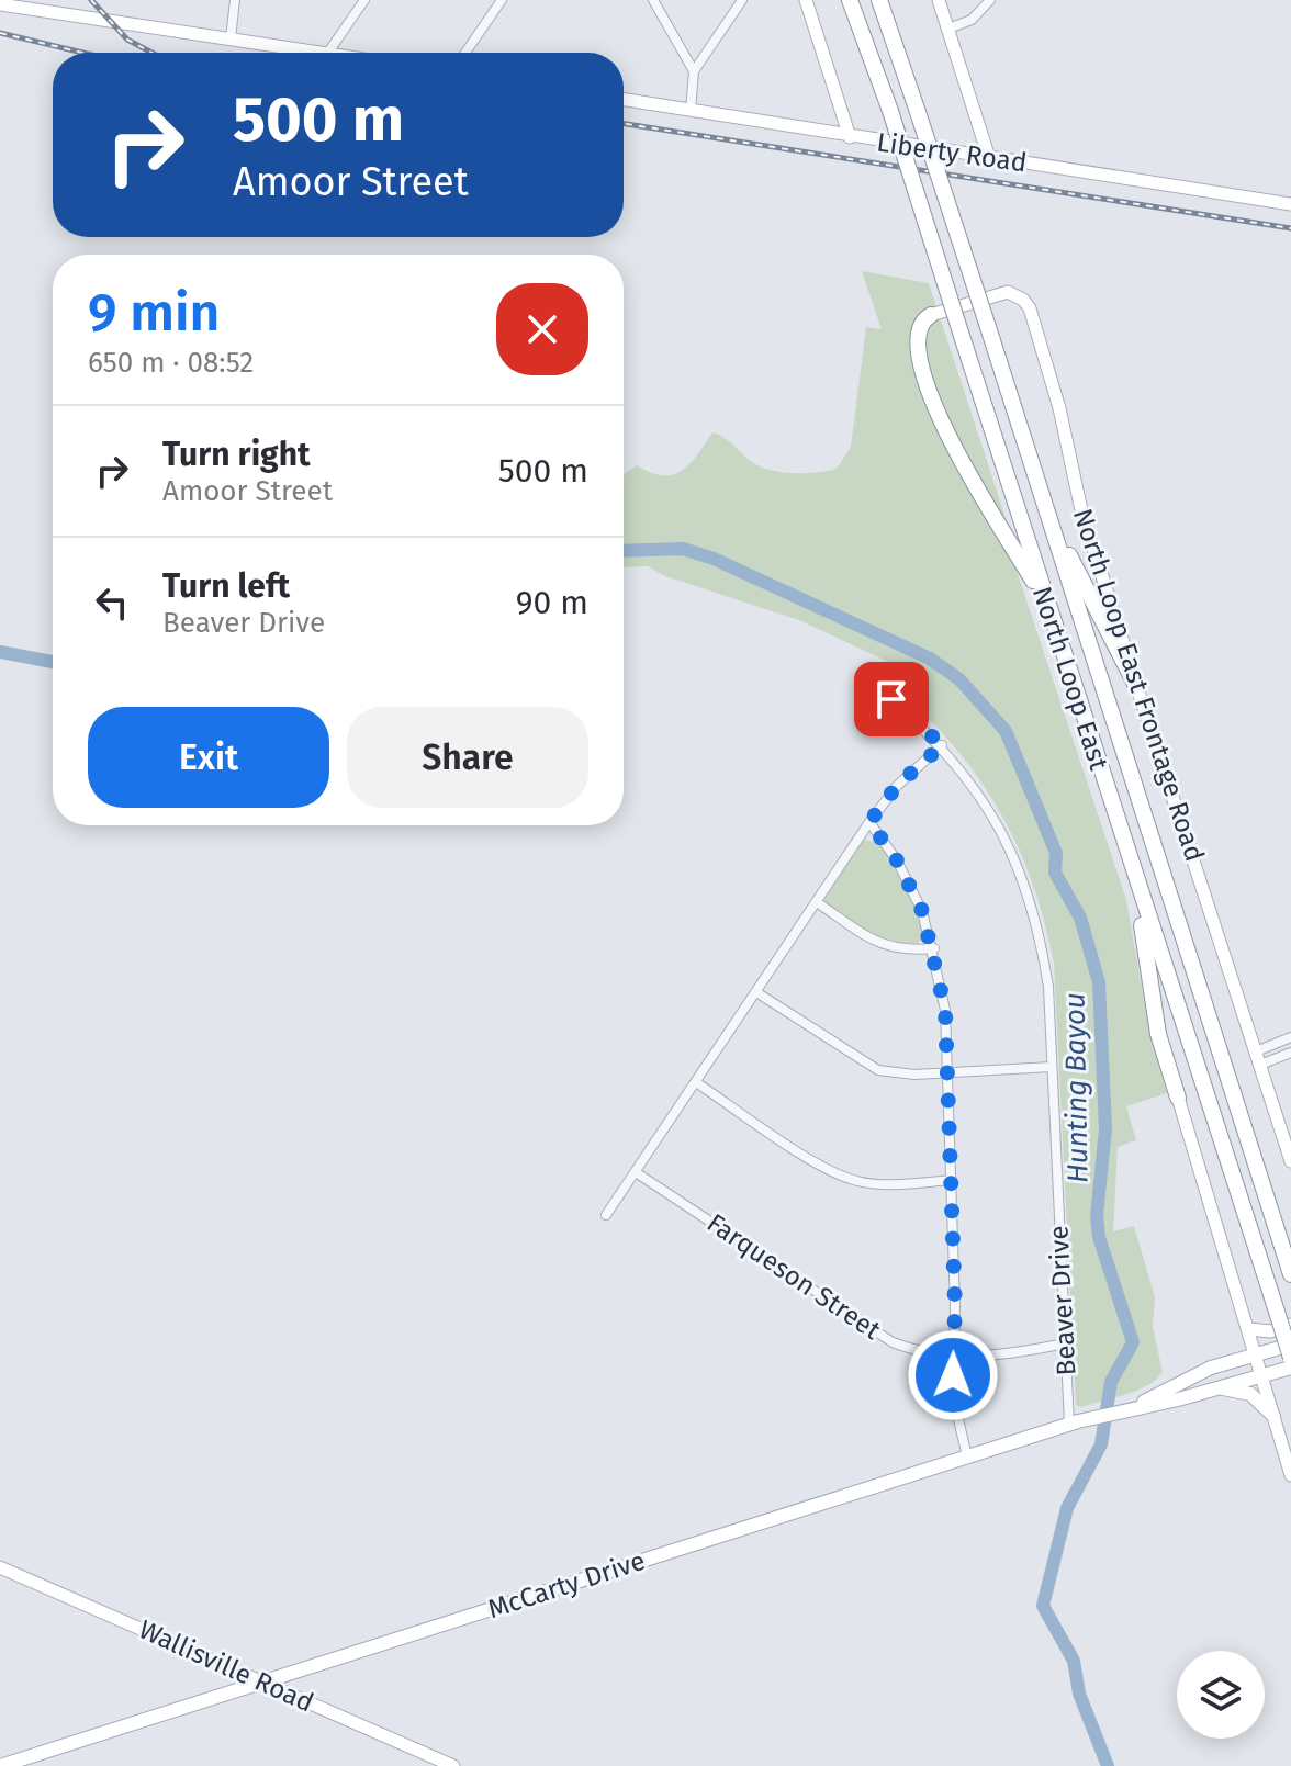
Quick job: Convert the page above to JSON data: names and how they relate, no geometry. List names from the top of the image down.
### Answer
{
  "streets": {
    "highway": ["North Loop East"],
    "main road": [
      "Liberty Road",
      "North Loop East Frontage Road",
      "McCarty Drive",
      "Wallisville Road"
    ],
    "street": ["Farqueson Street", "Beaver Drive"]
  },
  "crossings": [
    ["Farqueson Street", "Beaver Drive"],
    ["Beaver Drive", "McCarty Drive"],
    ["McCarty Drive", "Wallisville Road"]
  ],
  "water": ["Hunting Bayou"],
  "page": {
    "turn": ["500 m", "Amoor Street"],
    "heading": ["9 min", "650 m · 08:52"],
    "list": [
      {
        "name": "Turn right",
        "note": "Amoor Street",
        "value": "500 m"
      },
      {
        "name": "Turn left",
        "note": "Beaver Drive",
        "value": "90 m"
      }
    ],
    "buttons": ["Exit", "Share"]
  }
}
